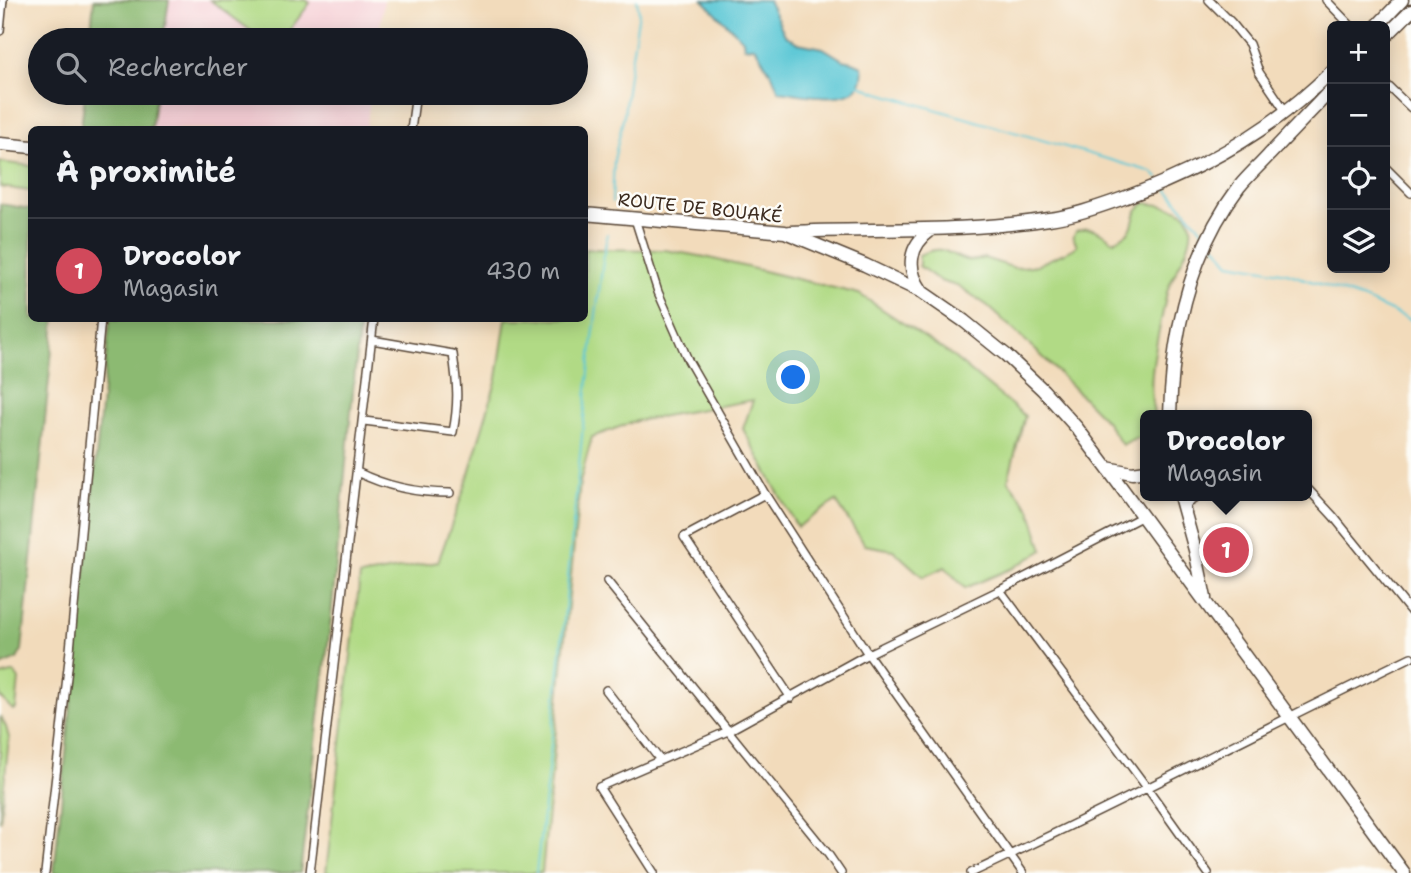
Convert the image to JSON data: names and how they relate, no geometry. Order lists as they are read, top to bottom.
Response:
{
  "streets": {
    "highway": ["ROUTE DE BOUAKÉ"]
  },
  "page": {
    "map_buttons": ["+", "−"],
    "search": "Rechercher",
    "heading": "À proximité",
    "list": [
      {
        "mark": "1",
        "name": "Drocolor",
        "note": "Magasin",
        "value": "430 m"
      }
    ],
    "popup": ["Drocolor", "Magasin"],
    "pins": "1"
  }
}
